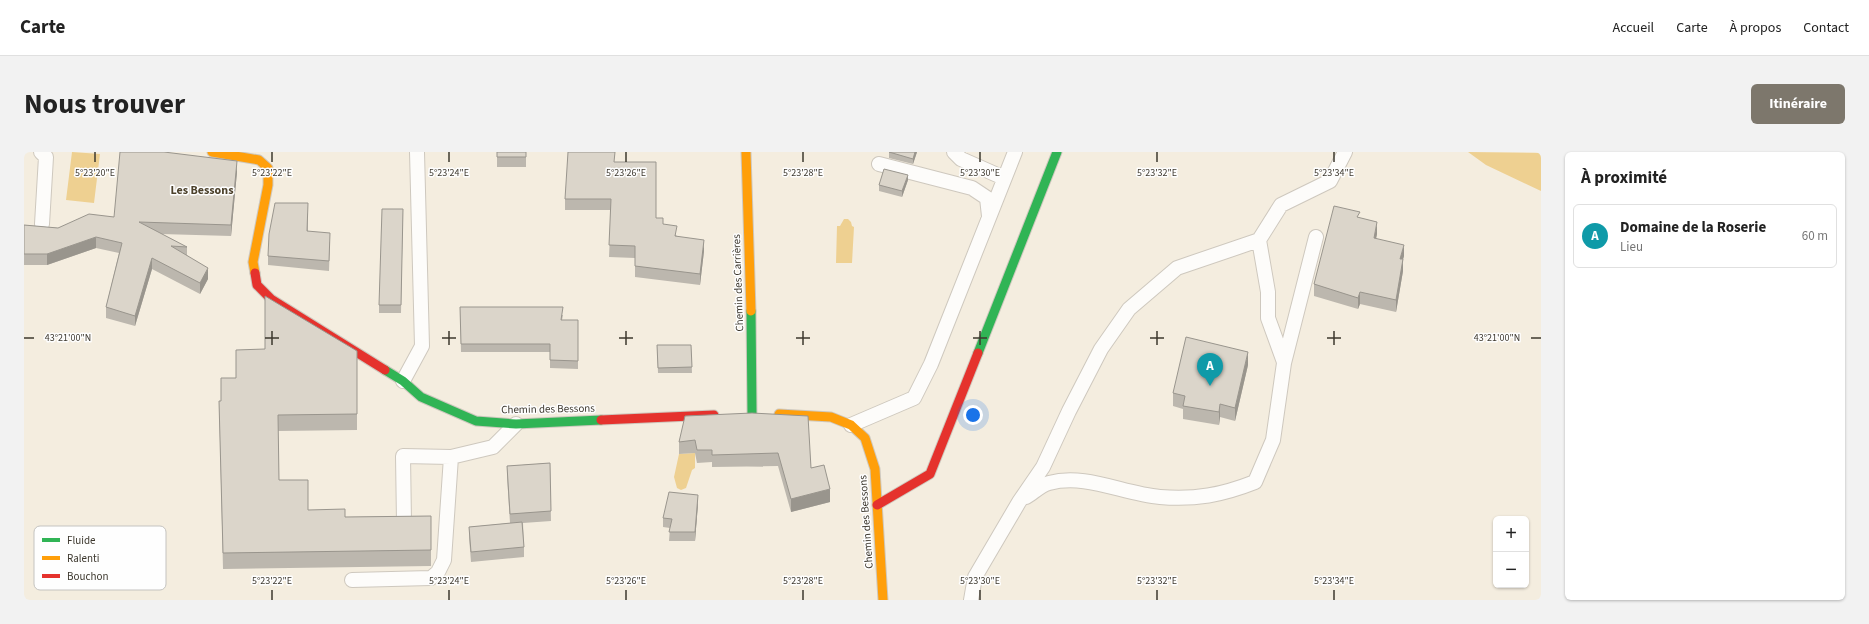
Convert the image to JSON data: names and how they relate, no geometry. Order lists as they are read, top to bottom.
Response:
{
  "streets": {
    "street": ["Chemin des Carrières", "Chemin des Bessons"]
  },
  "crossings": [
    ["Chemin des Carrières", "Chemin des Bessons"]
  ],
  "districts": ["Les Bessons"],
  "legend": ["Fluide", "Ralenti", "Bouchon"],
  "page": {
    "header": "Carte",
    "nav": [
      "Accueil",
      "Carte",
      "À propos",
      "Contact"
    ],
    "title": "Nous trouver",
    "buttons": "Itinéraire",
    "heading": "À proximité",
    "list": [
      {
        "mark": "A",
        "name": "Domaine de la Roserie",
        "note": "Lieu",
        "value": "60 m"
      }
    ],
    "pins": "A",
    "map_buttons": ["+", "−"]
  },
  "coordinates": [
    "5°23'20\"E",
    "5°23'22\"E",
    "5°23'24\"E",
    "5°23'26\"E",
    "5°23'28\"E",
    "5°23'30\"E",
    "5°23'32\"E",
    "5°23'34\"E",
    "43°21'00\"N"
  ]
}
